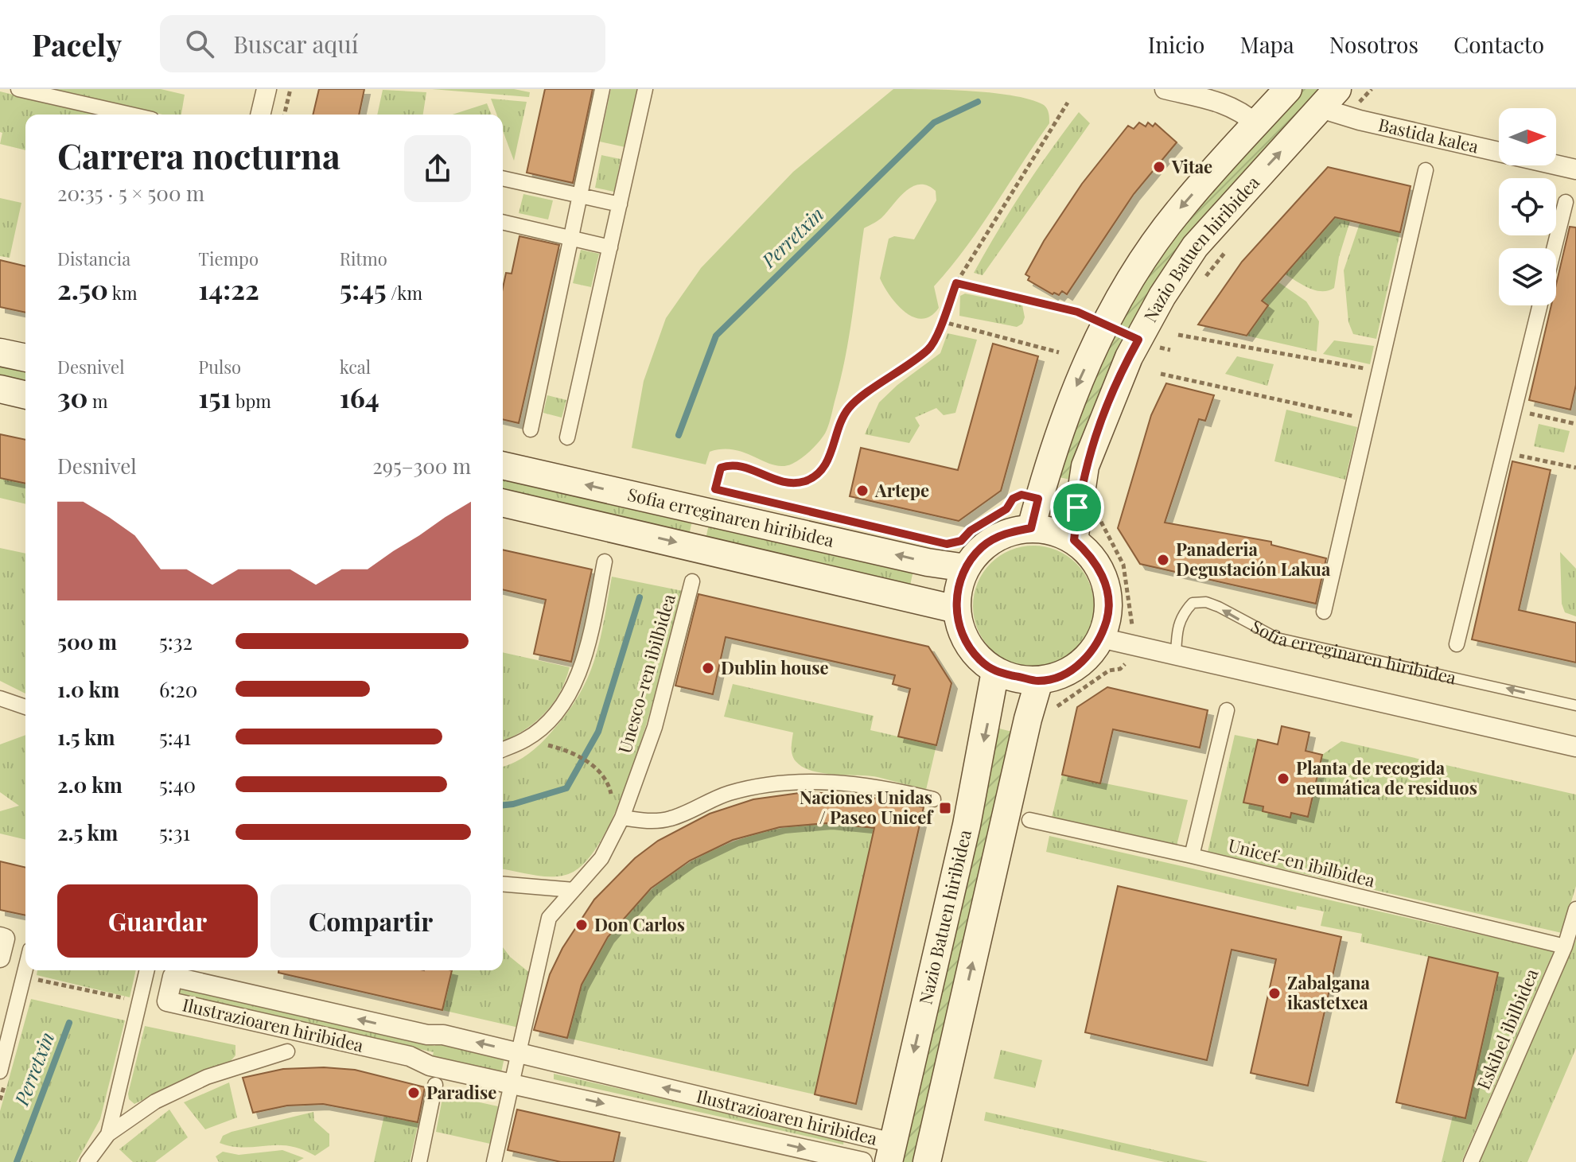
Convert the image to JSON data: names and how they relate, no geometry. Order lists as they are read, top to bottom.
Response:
{
  "streets": {
    "main road": ["Nazio Batuen hiribidea", "Sofia erreginaren hiribidea"],
    "street": [
      "Bastida kalea",
      "Unesco-ren ibilbidea",
      "Unicef-en ibilbidea",
      "Ilustrazioaren hiribidea",
      "Eskibel ibilbidea"
    ]
  },
  "crossings": [
    ["Bastida kalea", "Nazio Batuen hiribidea"],
    ["Nazio Batuen hiribidea", "Sofia erreginaren hiribidea"],
    ["Nazio Batuen hiribidea", "Ilustrazioaren hiribidea"],
    ["Unesco-ren ibilbidea", "Ilustrazioaren hiribidea"],
    ["Unicef-en ibilbidea", "Eskibel ibilbidea"]
  ],
  "water": ["Perretxin"],
  "places": {
    "other": [
      "Vitae",
      "Artepe",
      "Panaderia Degustación Lakua",
      "Dublin house",
      "Planta de recogida neumática de residuos",
      "Don Carlos",
      "Zabalgana ikastetxea",
      "Paradise"
    ],
    "transit": ["Naciones Unidas / Paseo Unicef"]
  },
  "north": "right",
  "page": {
    "header": "Pacely",
    "search": "Buscar aquí",
    "nav": [
      "Inicio",
      "Mapa",
      "Nosotros",
      "Contacto"
    ],
    "heading": ["Carrera nocturna", "20:35 · 5 × 500 m"],
    "stats": [
      ["Distancia", "2.50 km"],
      ["Tiempo", "14:22"],
      ["Ritmo", "5:45 /km"],
      ["Desnivel", "30 m"],
      ["Pulso", "151 bpm"],
      ["kcal", "164"]
    ],
    "chart": ["Desnivel", "295–300 m"],
    "list": [
      {
        "name": "500 m",
        "note": "5:32"
      },
      {
        "name": "1.0 km",
        "note": "6:20"
      },
      {
        "name": "1.5 km",
        "note": "5:41"
      },
      {
        "name": "2.0 km",
        "note": "5:40"
      },
      {
        "name": "2.5 km",
        "note": "5:31"
      }
    ],
    "buttons": ["Guardar", "Compartir"]
  }
}
